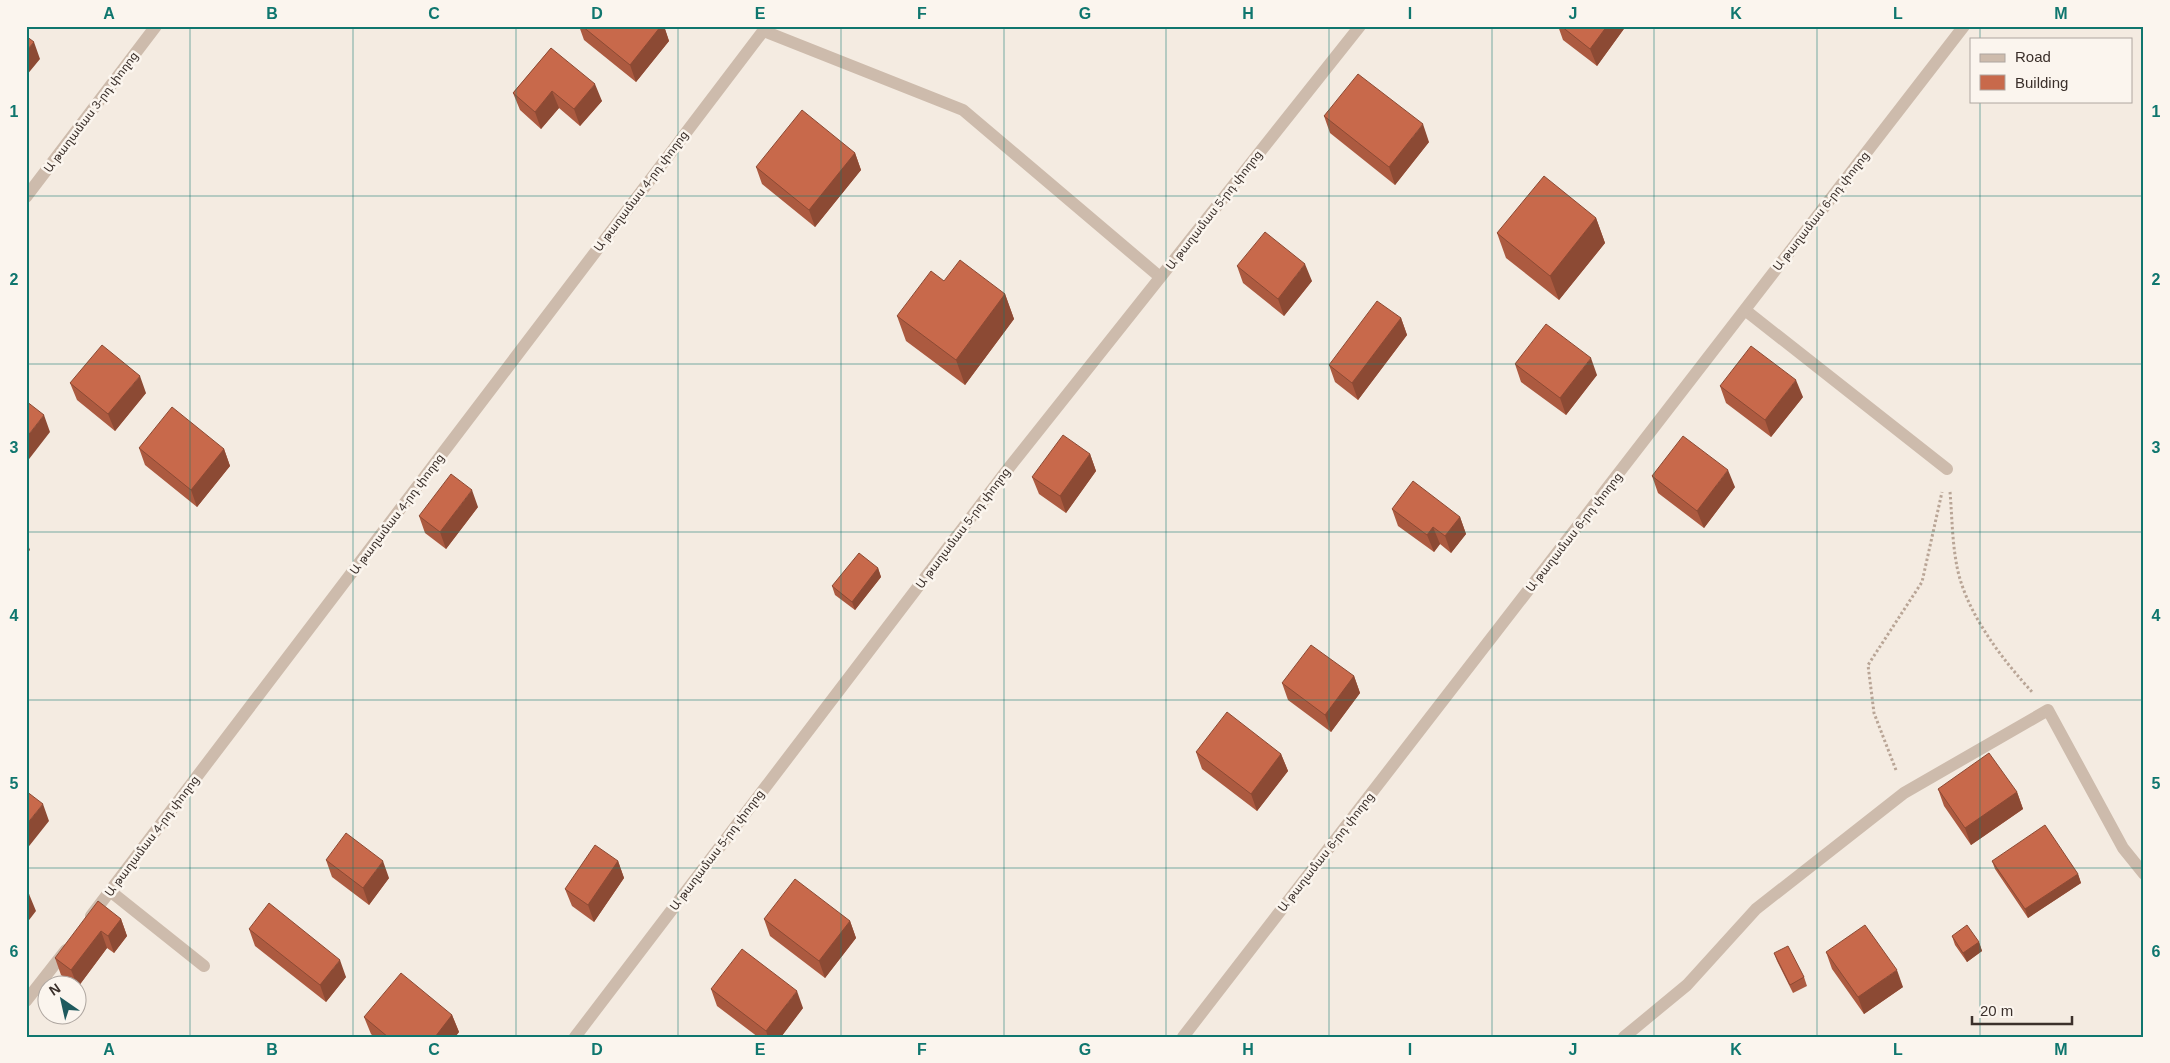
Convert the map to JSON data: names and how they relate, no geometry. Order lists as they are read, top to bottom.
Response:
{
  "streets": {
    "street": [
      "Ա թաղամաս 3-րդ փողոց",
      "Ա թաղամաս 4-րդ փողոց",
      "Ա թաղամաս 5-րդ փողոց",
      "Ա թաղամաս 6-րդ փողոց"
    ]
  },
  "legend": ["Road", "Building"],
  "scale_bar": "20 m",
  "north": "top left",
  "grid": {
    "columns": [
      "A",
      "B",
      "C",
      "D",
      "E",
      "F",
      "G",
      "H",
      "I",
      "J",
      "K",
      "L",
      "M"
    ],
    "rows": [
      "1",
      "2",
      "3",
      "4",
      "5",
      "6"
    ]
  }
}
